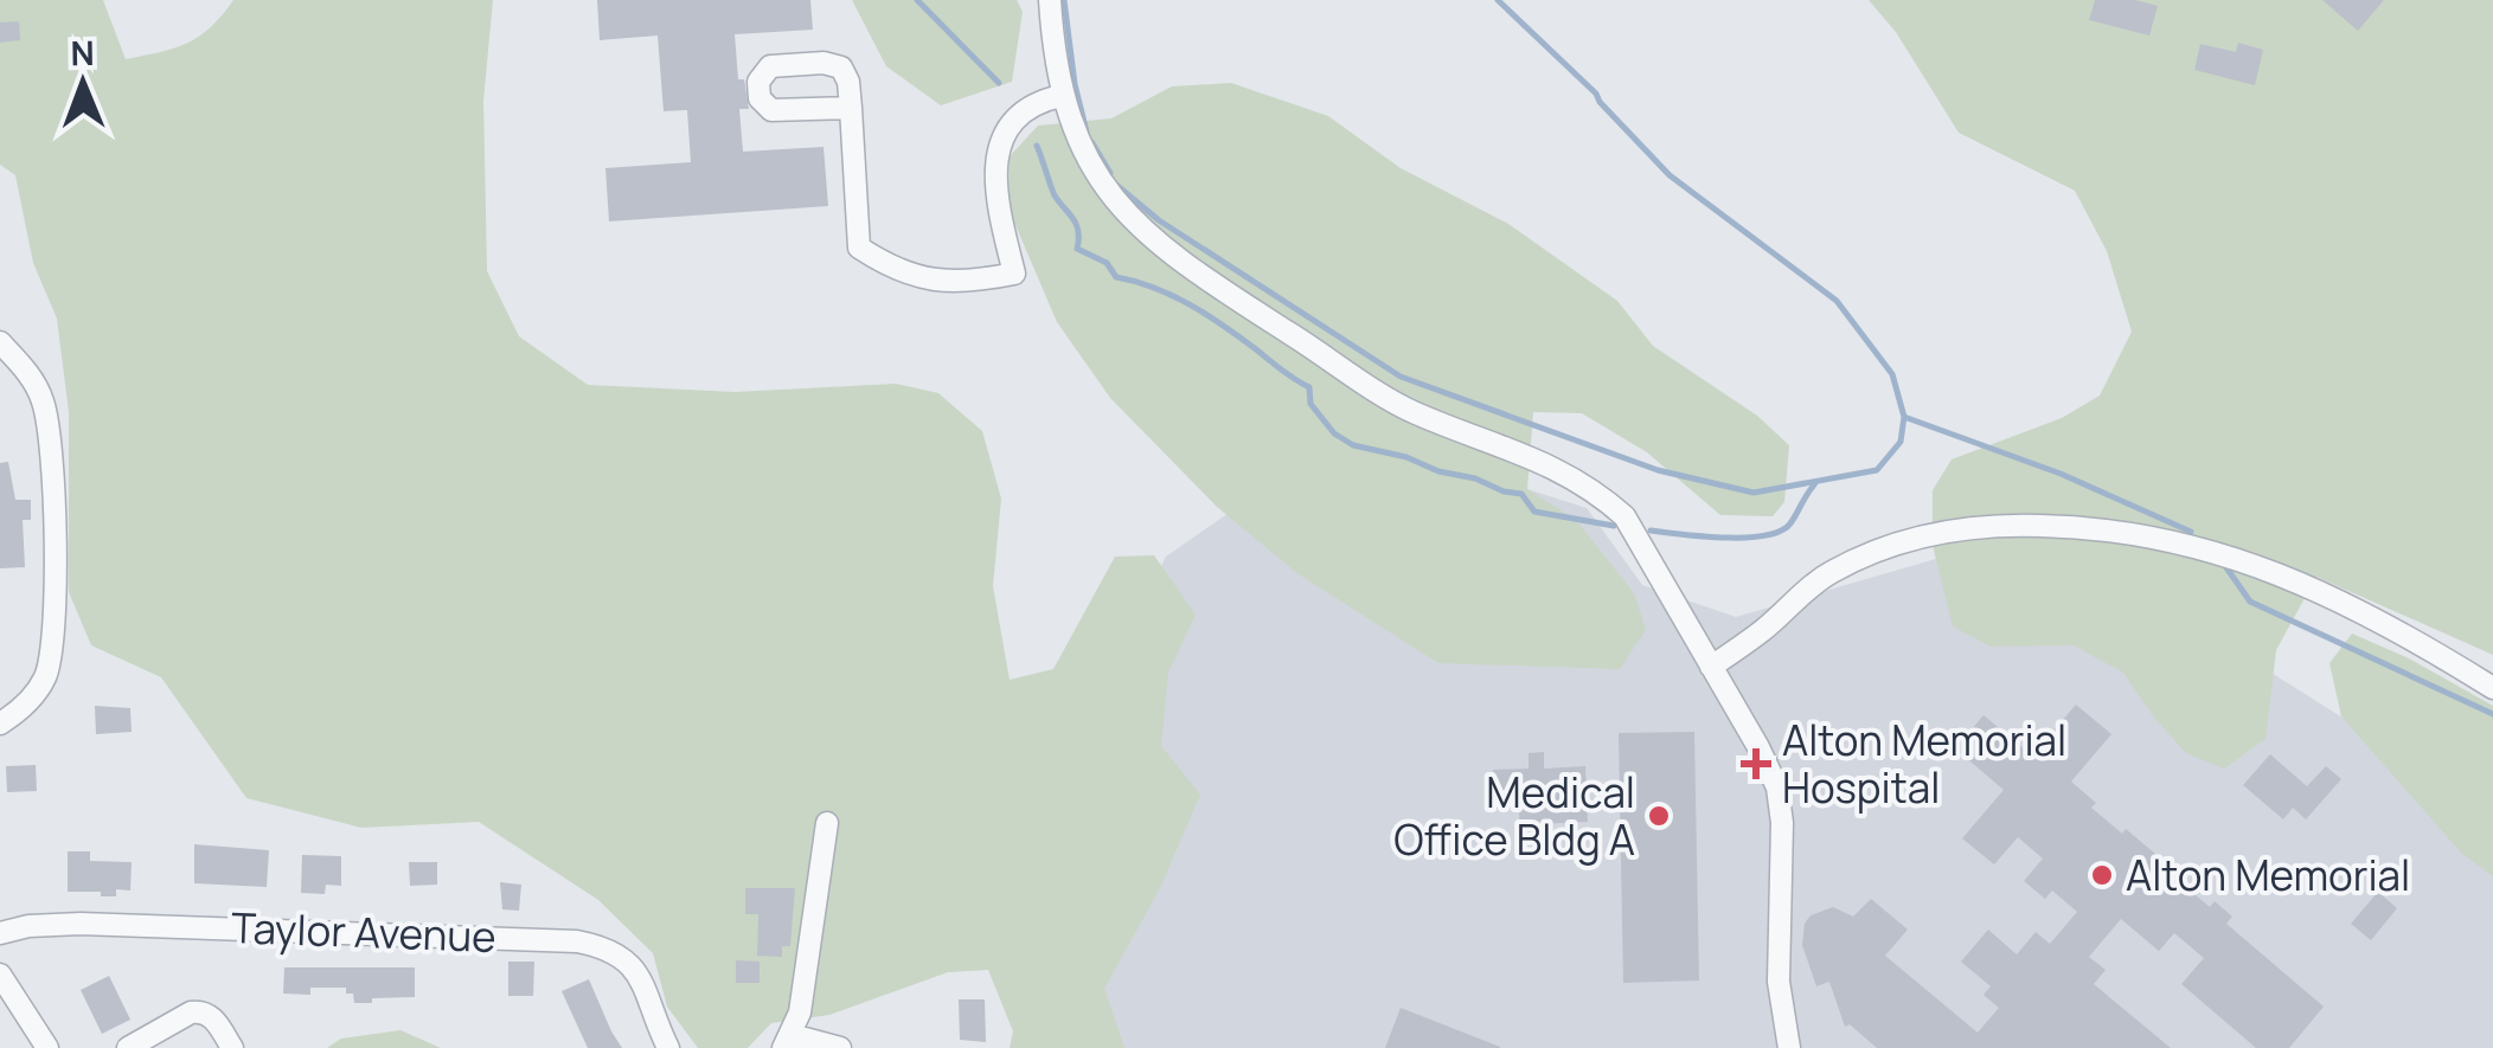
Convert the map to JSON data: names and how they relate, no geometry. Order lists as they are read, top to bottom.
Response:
{
  "streets": {
    "street": ["Taylor Avenue"]
  },
  "places": {
    "health": ["Alton Memorial Hospital"],
    "other": ["Medical Office Bldg A", "Alton Memorial"]
  },
  "north": "top"
}
